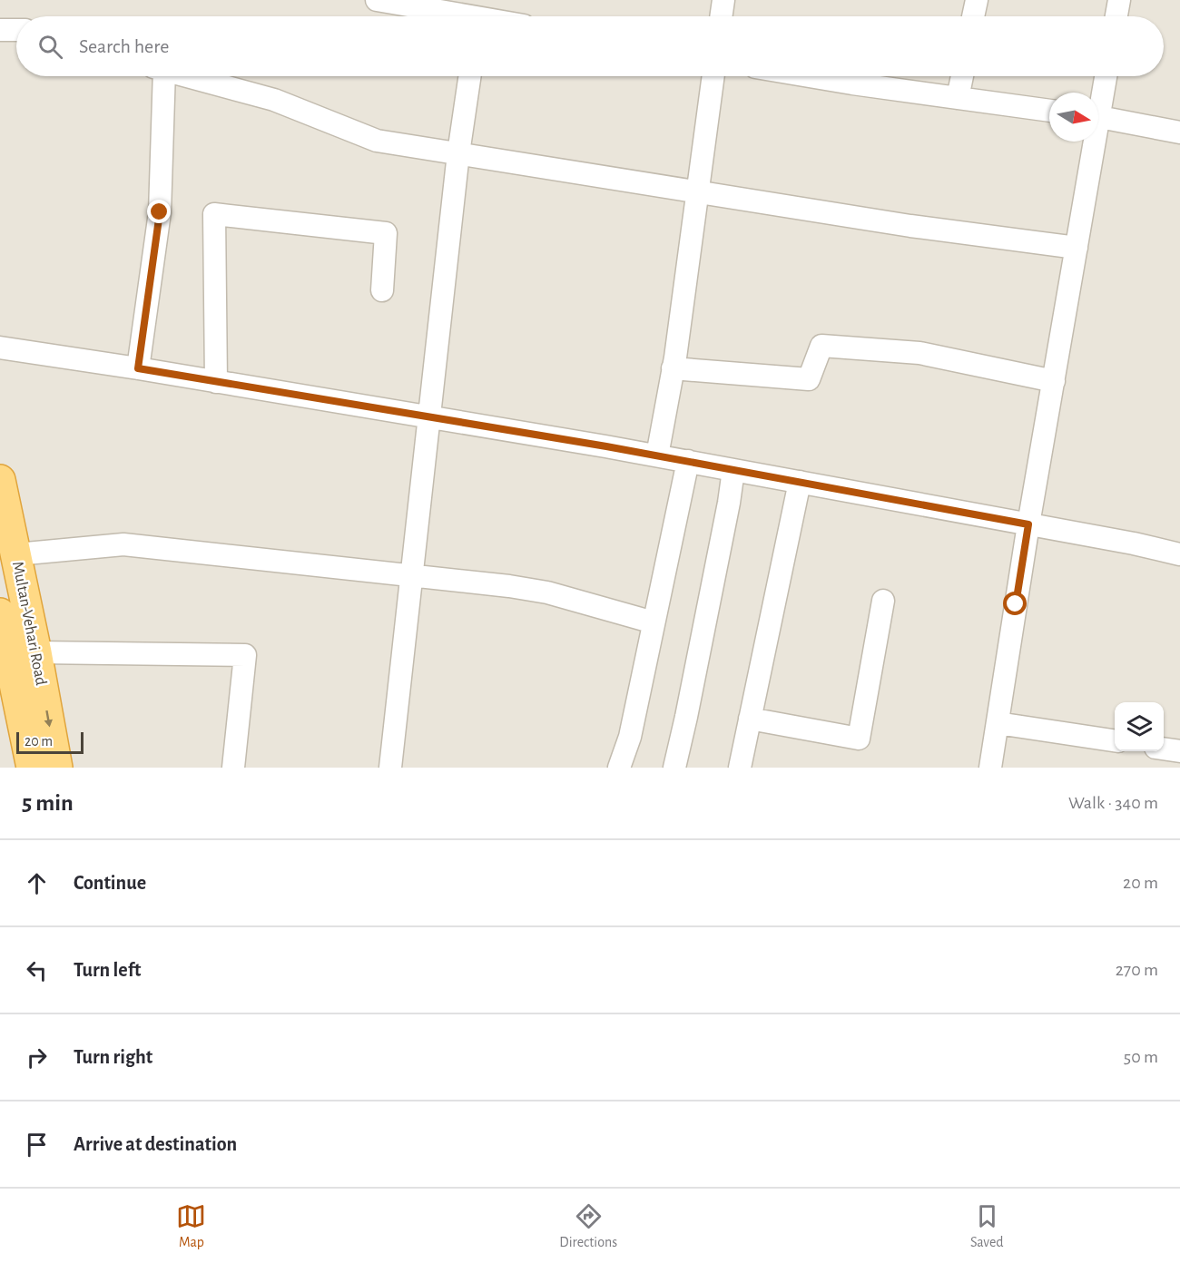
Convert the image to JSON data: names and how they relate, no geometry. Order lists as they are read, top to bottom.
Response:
{
  "streets": {
    "highway": ["Multan-Vehari Road"]
  },
  "scale_bar": "20 m",
  "north": "right",
  "page": {
    "search": "Search here",
    "scale": "20 m",
    "heading": ["5 min", "Walk · 340 m"],
    "list": [
      ["Continue", "20 m"],
      ["Turn left", "270 m"],
      ["Turn right", "50 m"],
      "Arrive at destination"
    ],
    "nav": ["Map", "Directions", "Saved"]
  }
}
